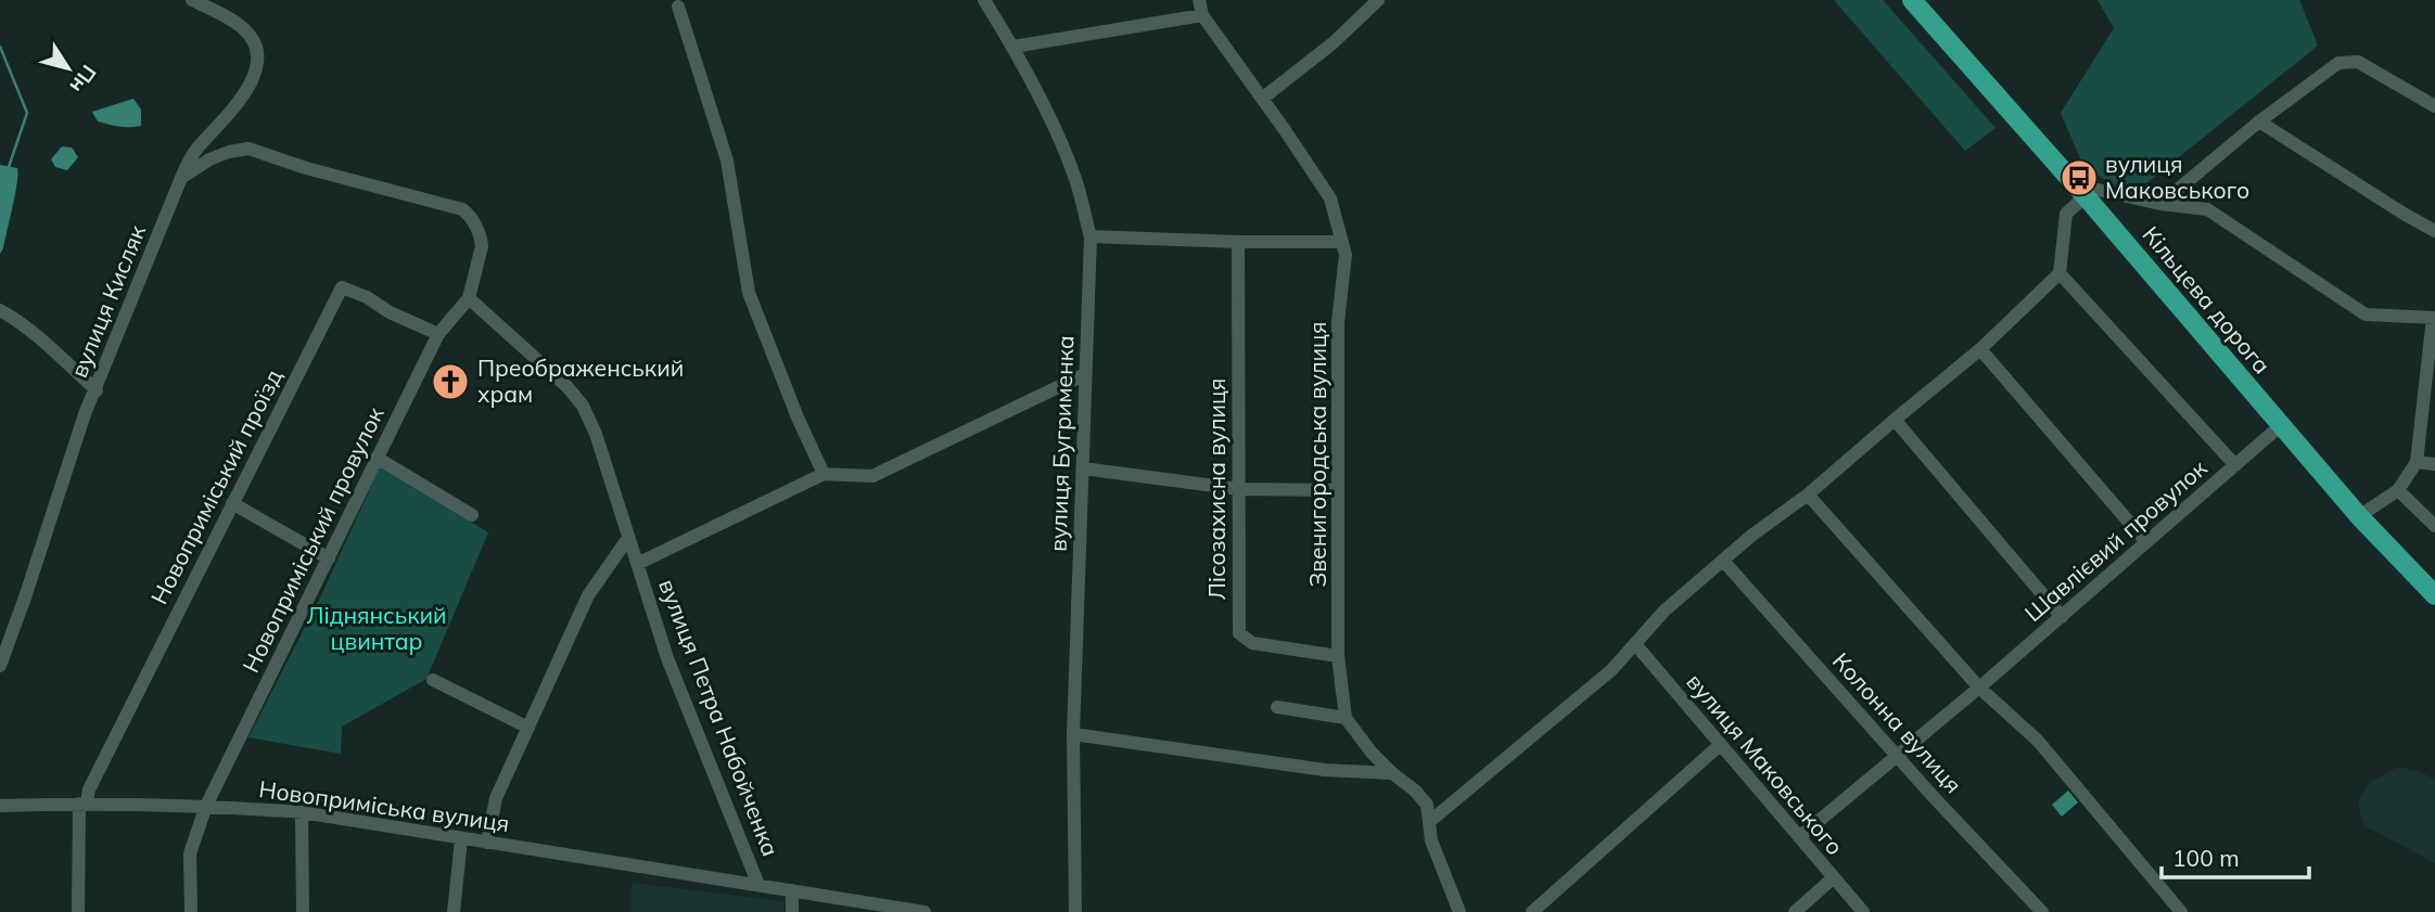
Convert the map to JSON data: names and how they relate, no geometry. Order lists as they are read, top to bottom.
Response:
{
  "streets": {
    "highway": ["Кільцева дорога"],
    "street": [
      "вулиця Кисляк",
      "вулиця Бугрименка",
      "Звенигородська вулиця",
      "Новоприміський проїзд",
      "Лісозахисна вулиця",
      "Новоприміський провулок",
      "Шавлієвий провулок",
      "вулиця Петра Набойченка",
      "Колонна вулиця",
      "вулиця Маковського",
      "Новоприміська вулиця"
    ]
  },
  "crossings": [
    ["Кільцева дорога", "Шавлієвий провулок"],
    ["Звенигородська вулиця", "Лісозахисна вулиця"],
    ["Новоприміський проїзд", "Новоприміський провулок"],
    ["Новоприміський проїзд", "Новоприміська вулиця"],
    ["Новоприміський провулок", "вулиця Петра Набойченка"],
    ["Новоприміський провулок", "Новоприміська вулиця"],
    ["Шавлієвий провулок", "Колонна вулиця"],
    ["Шавлієвий провулок", "вулиця Маковського"],
    ["вулиця Петра Набойченка", "Новоприміська вулиця"]
  ],
  "parks": ["Ліднянський цвинтар"],
  "places": {
    "bus stop": ["вулиця Маковського"],
    "church": ["Преображенський храм"]
  },
  "scale_bar": "100 m",
  "north": "bottom right"
}
